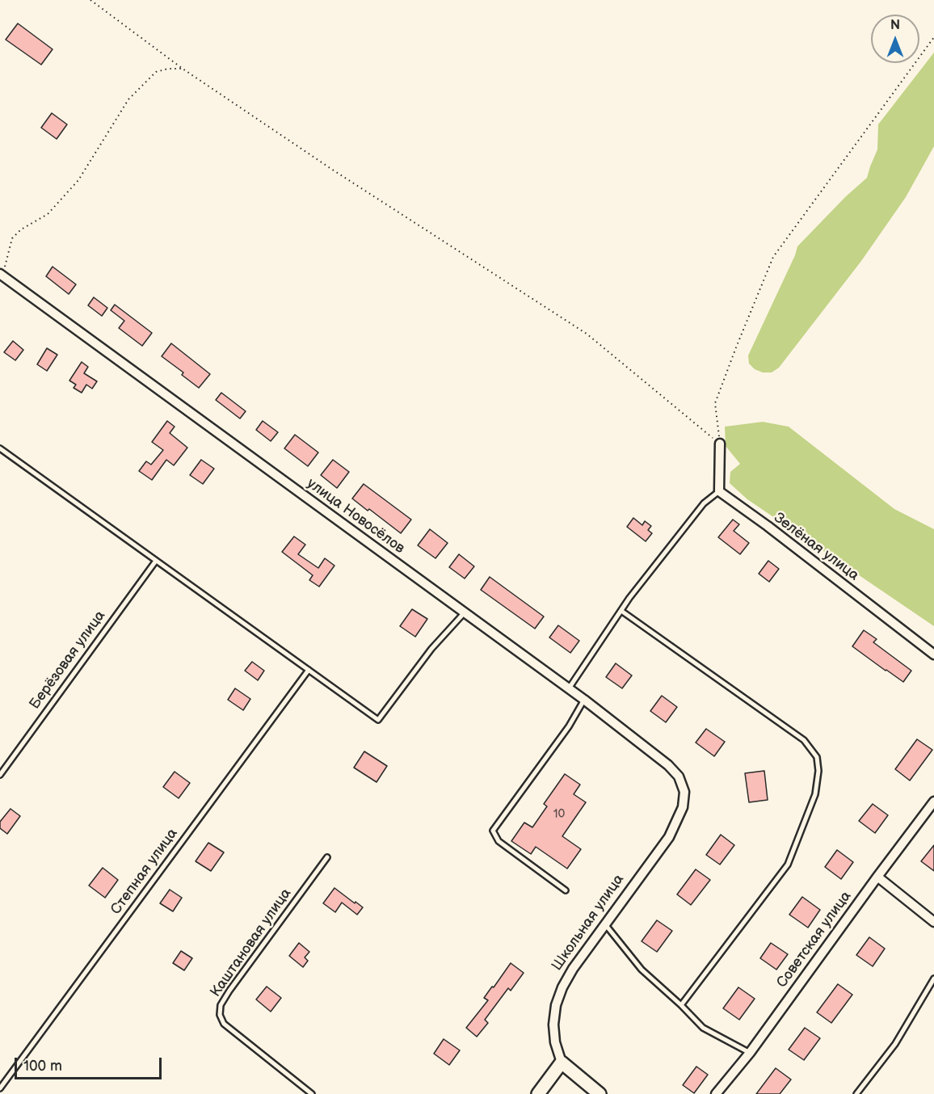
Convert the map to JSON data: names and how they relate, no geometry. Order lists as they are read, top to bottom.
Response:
{
  "streets": {
    "street": [
      "улица Новосёлов",
      "Зелёная улица",
      "Школьная улица",
      "Советская улица"
    ],
    "lane": ["Берёзовая улица", "Степная улица", "Каштановая улица"]
  },
  "crossings": [
    ["улица Новосёлов", "Школьная улица"]
  ],
  "house_numbers": ["10"],
  "scale_bar": "100 m",
  "north": "top"
}
